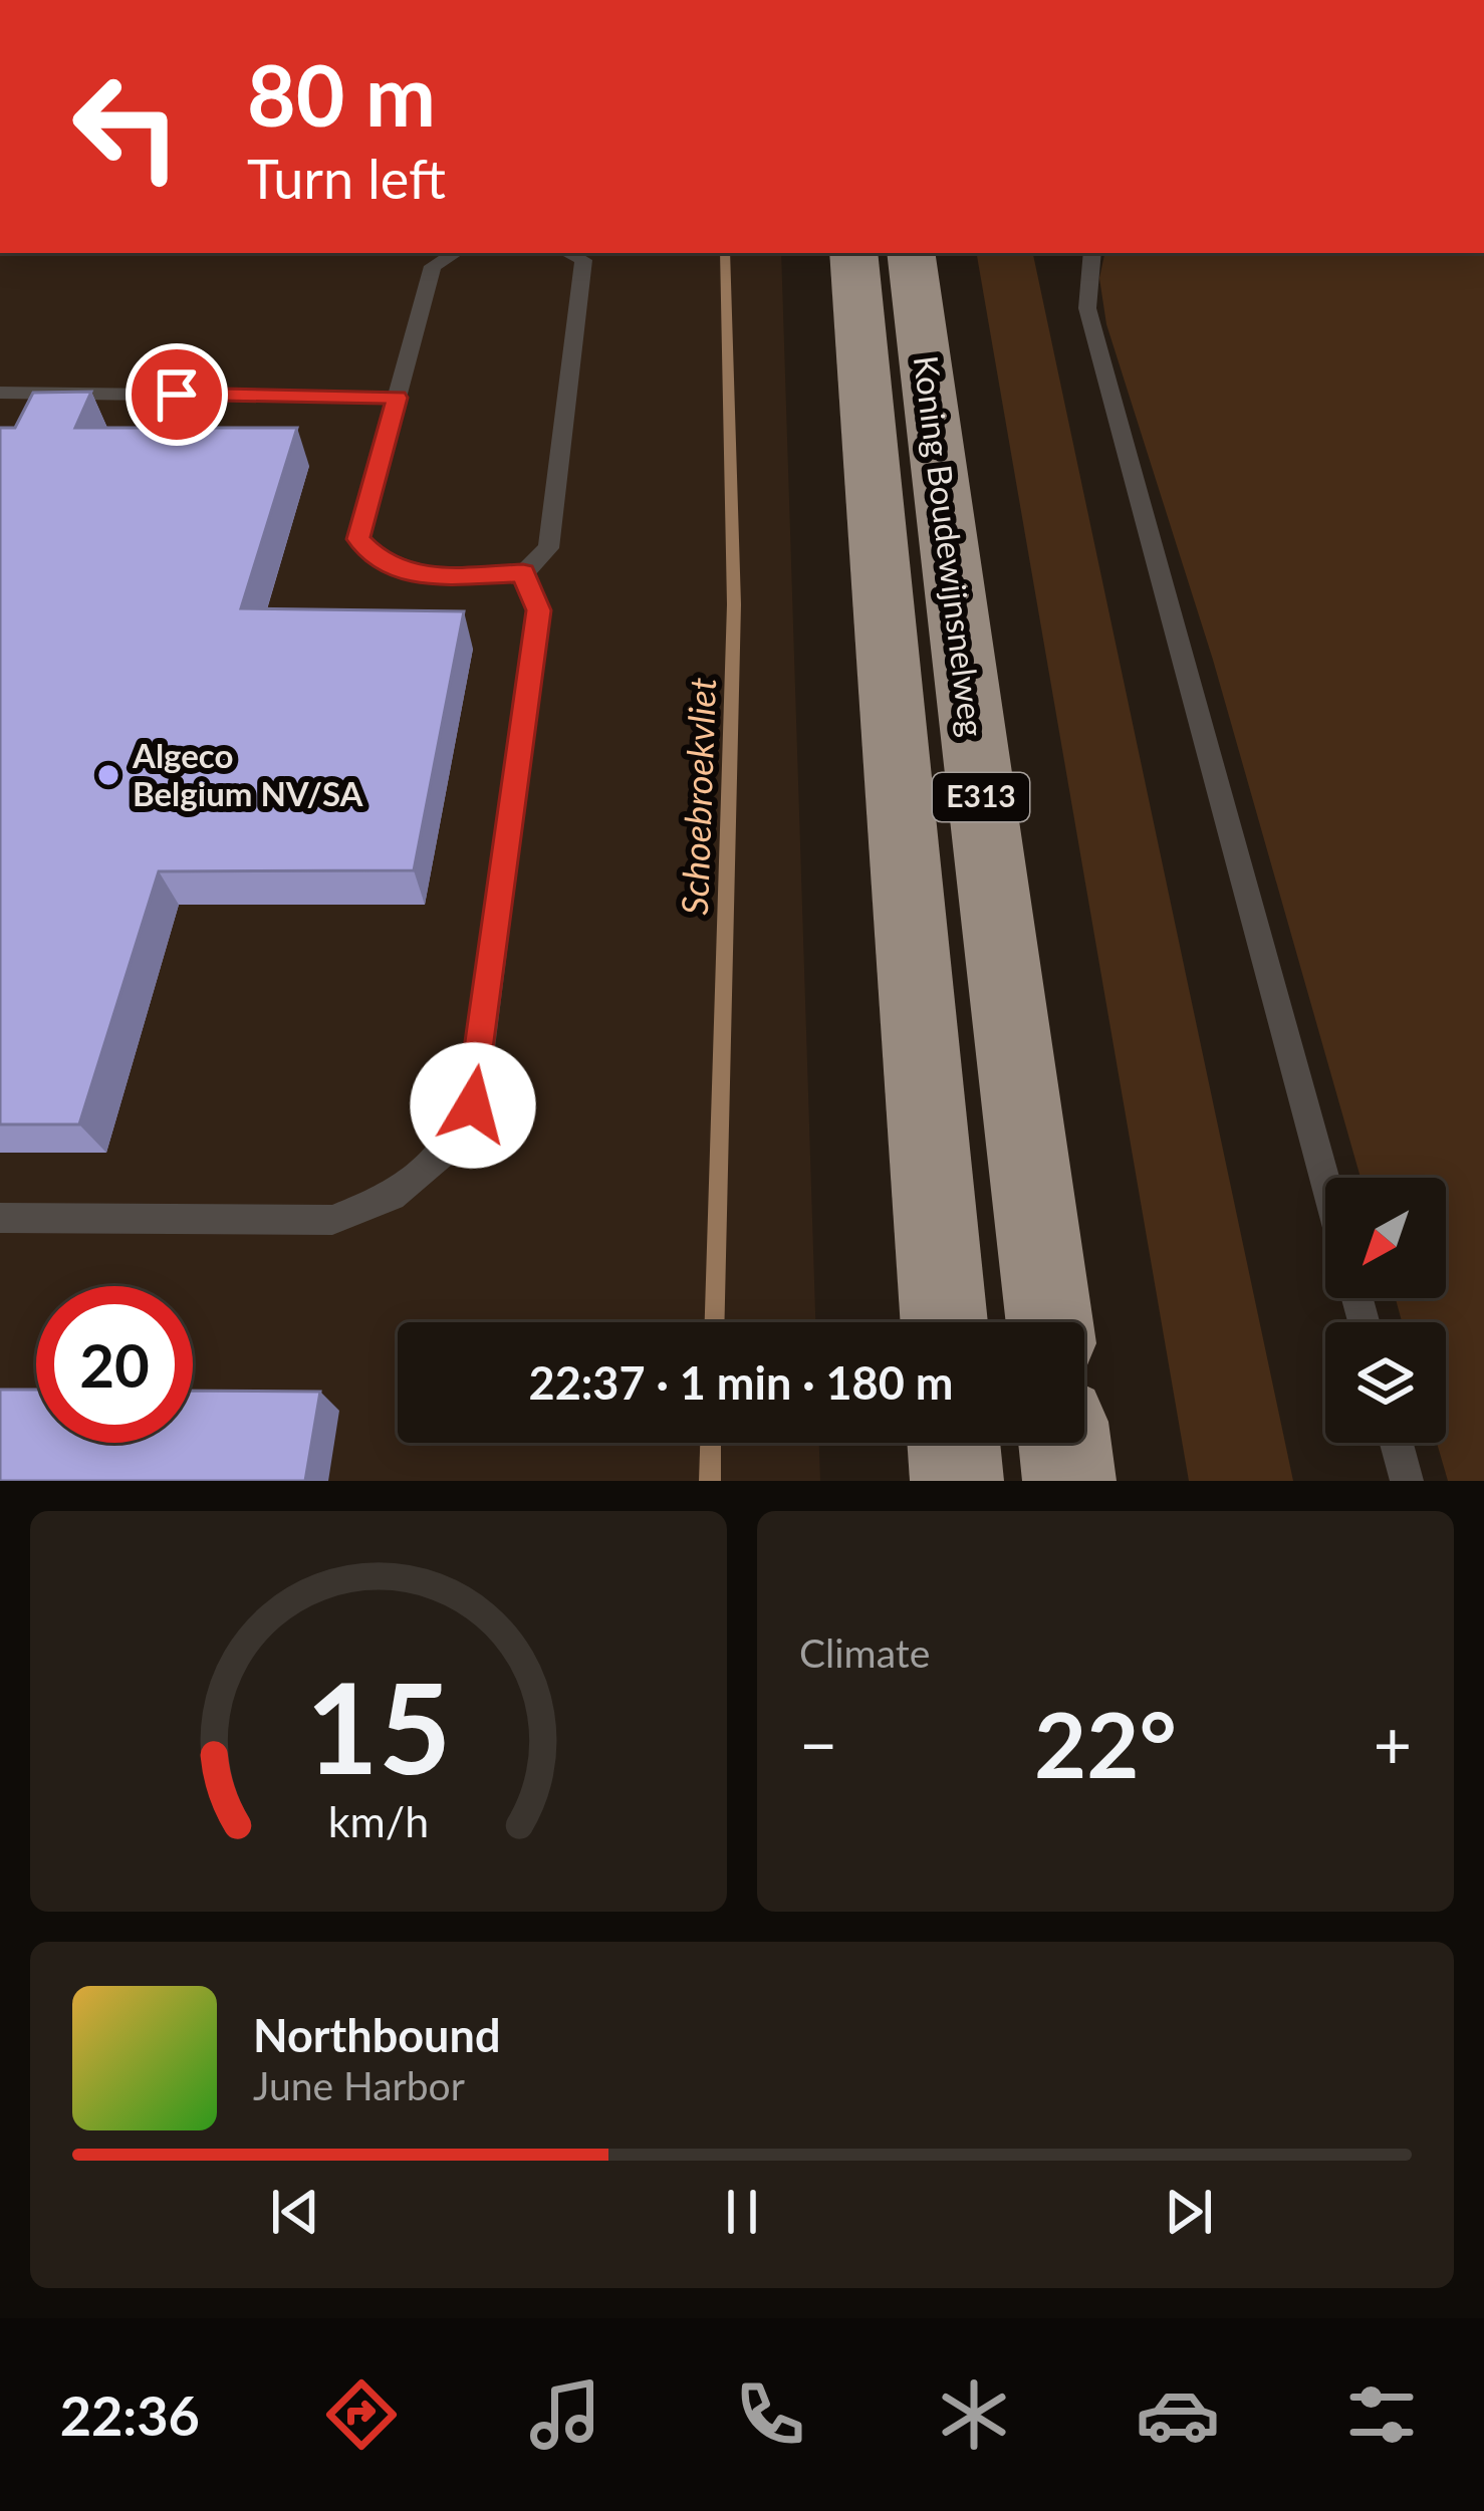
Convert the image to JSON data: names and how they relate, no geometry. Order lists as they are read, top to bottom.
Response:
{
  "streets": {
    "highway": ["Koning Boudewijnsnelweg", "E313"]
  },
  "water": ["Schoebroekvliet"],
  "places": ["Algeco Belgium NV/SA"],
  "north": "bottom left",
  "page": {
    "turn": ["80 m", "Turn left"],
    "limit": "20",
    "trip": "22:37 · 1 min · 180 m",
    "tile": "Climate",
    "heat": ["−", "22°", "+"],
    "song": ["Northbound", "June Harbor"],
    "tabs": "22:36",
    "gauge": ["15", "km/h"]
  }
}
